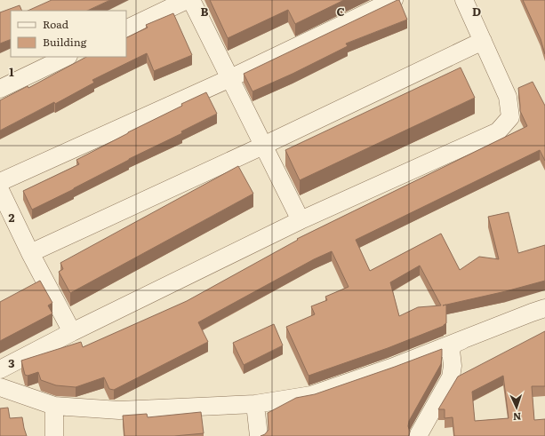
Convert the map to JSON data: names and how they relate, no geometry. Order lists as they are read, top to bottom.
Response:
{
  "legend": ["Road", "Building"],
  "north": "bottom",
  "grid": {
    "columns": ["B", "C", "D"],
    "rows": ["1", "2", "3"]
  }
}
